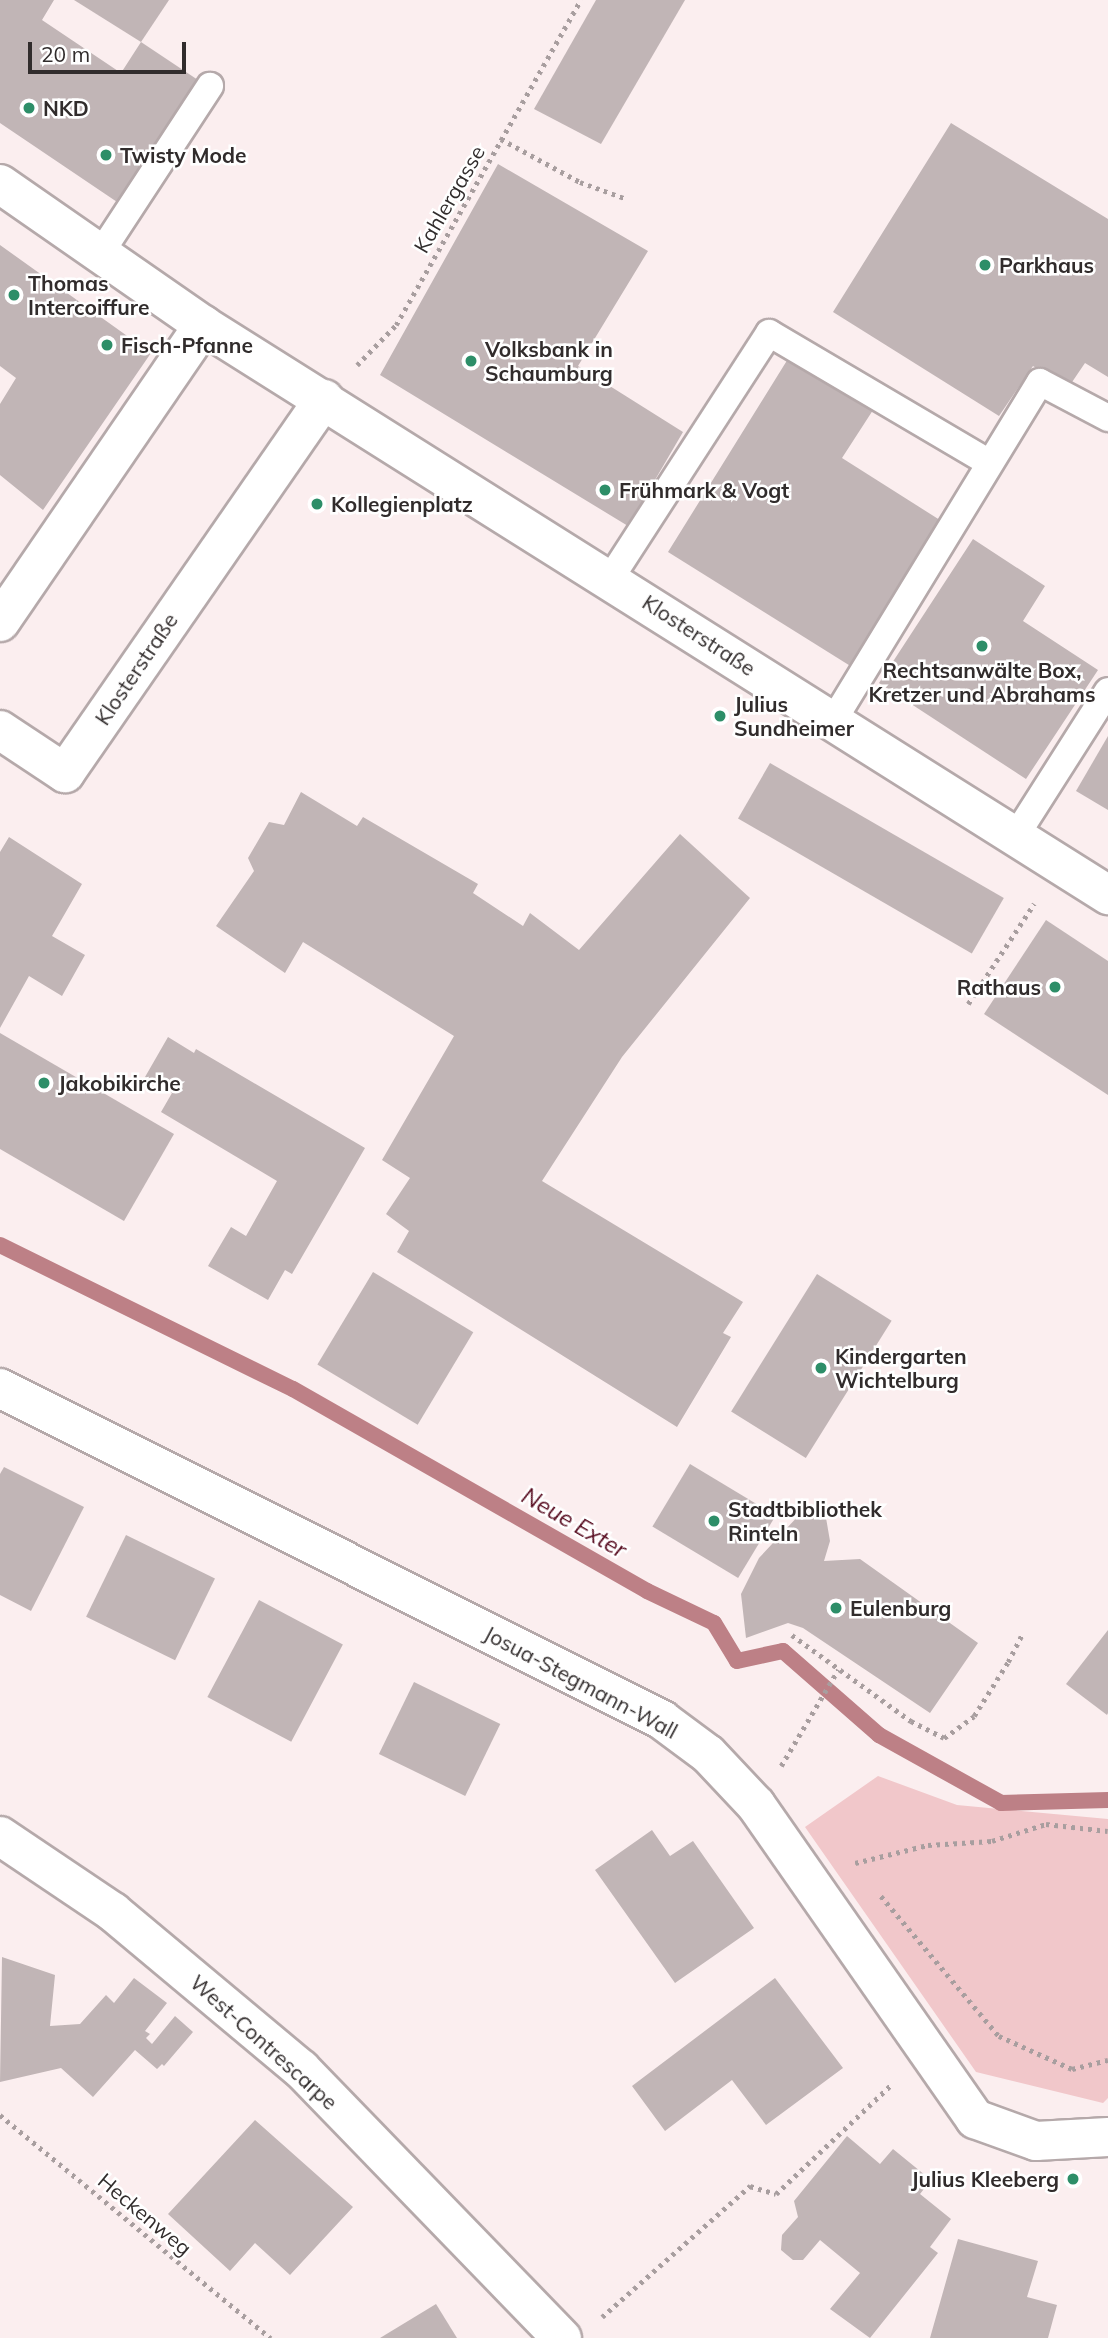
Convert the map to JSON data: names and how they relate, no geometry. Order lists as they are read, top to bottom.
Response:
{
  "streets": {
    "street": ["Klosterstraße", "Josua-Stegmann-Wall", "West-Contrescarpe"],
    "path": ["Kahlergasse", "Heckenweg"]
  },
  "crossings": [
    ["Kahlergasse", "Klosterstraße"]
  ],
  "water": ["Neue Exter"],
  "places": [
    "NKD",
    "Twisty Mode",
    "Parkhaus",
    "Thomas Intercoiffure",
    "Fisch-Pfanne",
    "Volksbank in Schaumburg",
    "Frühmark & Vogt",
    "Kollegienplatz",
    "Rechtsanwälte Box, Kretzer und Abrahams",
    "Julius Sundheimer",
    "Rathaus",
    "Jakobikirche",
    "Kindergarten Wichtelburg",
    "Stadtbibliothek Rinteln",
    "Eulenburg",
    "Julius Kleeberg"
  ],
  "scale_bar": "20 m"
}
